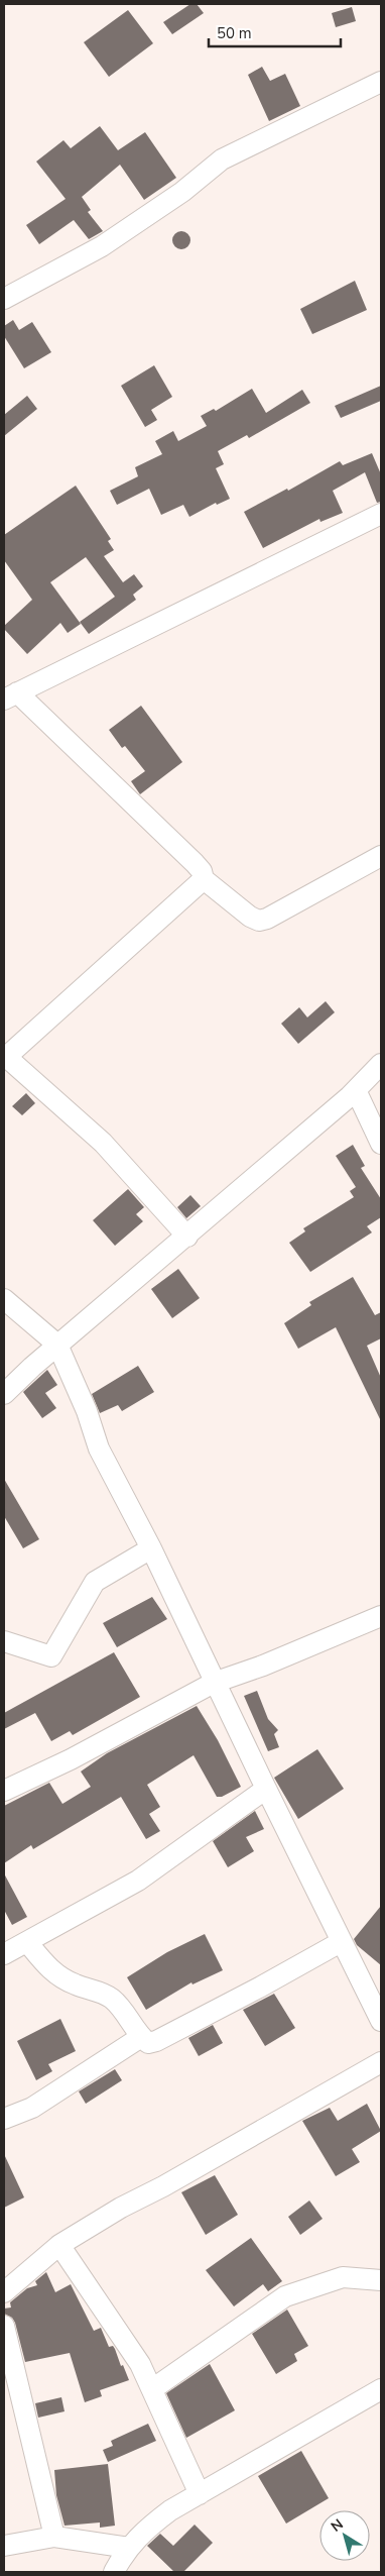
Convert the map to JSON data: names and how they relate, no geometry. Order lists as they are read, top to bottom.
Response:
{
  "scale_bar": "50 m",
  "north": "top left"
}
